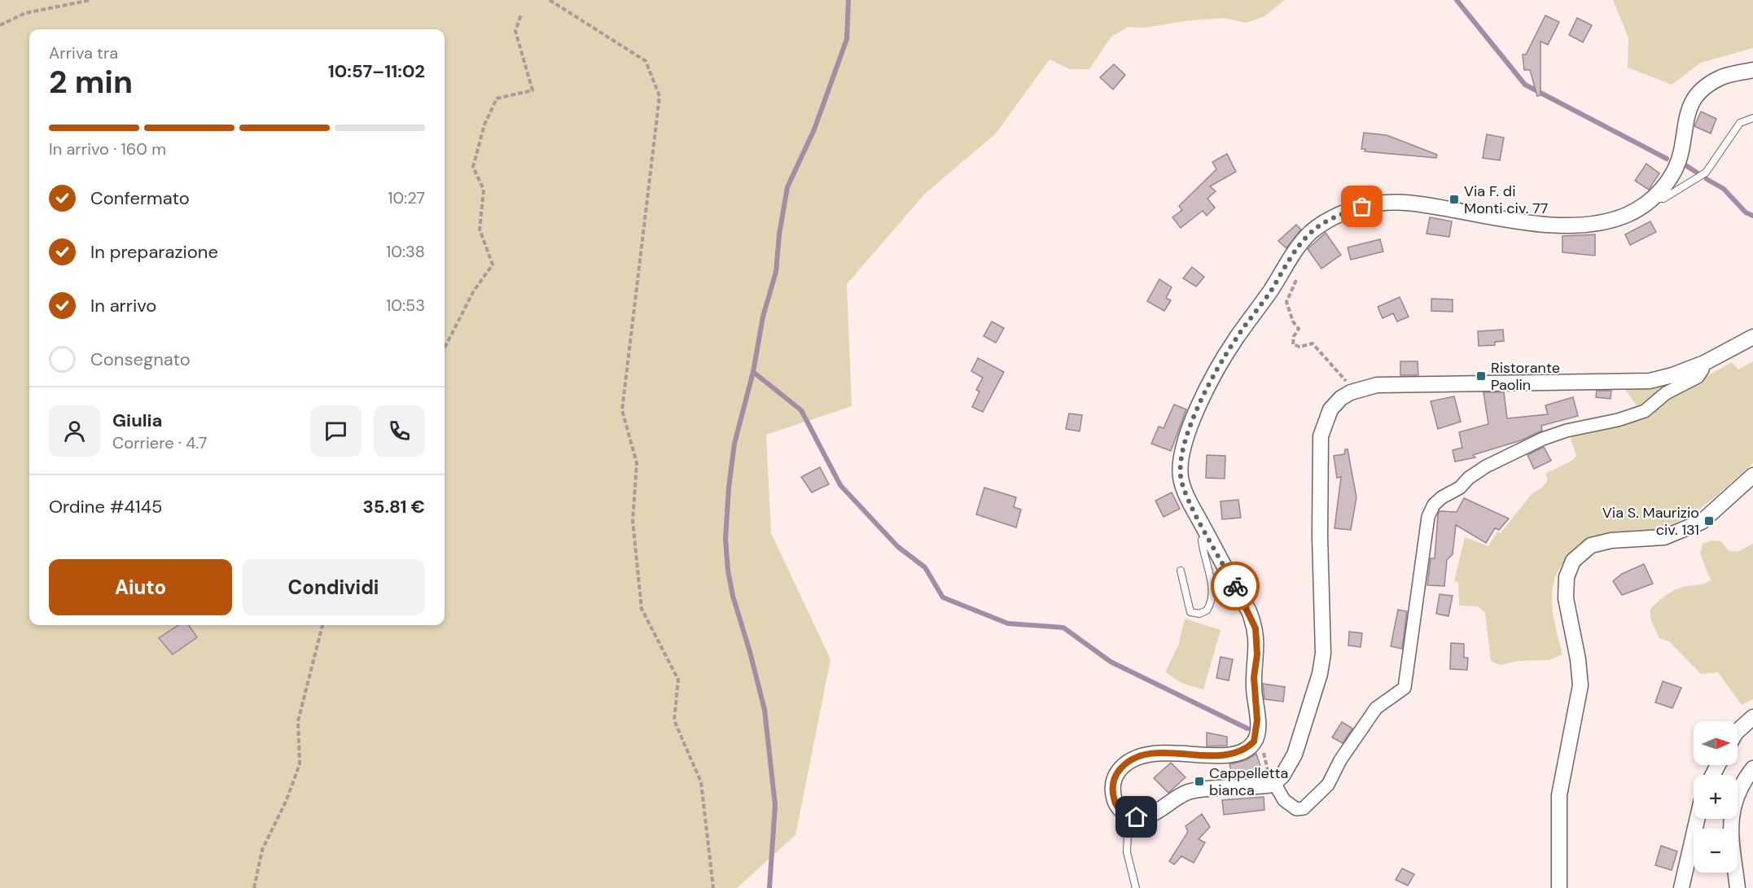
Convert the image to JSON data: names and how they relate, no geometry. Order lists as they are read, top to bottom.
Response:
{
  "places": {
    "transit": [
      "Via F. di Monti civ. 77",
      "Ristorante Paolin",
      "Via S. Maurizio civ. 131",
      "Cappelletta bianca"
    ]
  },
  "north": "right",
  "page": {
    "heading": ["2 min", "Arriva tra", "10:57–11:02"],
    "panel": [
      "Giulia",
      "Corriere · 4.7",
      "Ordine #4145",
      "35.81 €"
    ],
    "bar": "In arrivo · 160 m",
    "list": [
      ["Confermato", "10:27"],
      ["In preparazione", "10:38"],
      ["In arrivo", "10:53"],
      "Consegnato"
    ],
    "buttons": ["Aiuto", "Condividi"],
    "map_buttons": ["+", "−"]
  }
}
